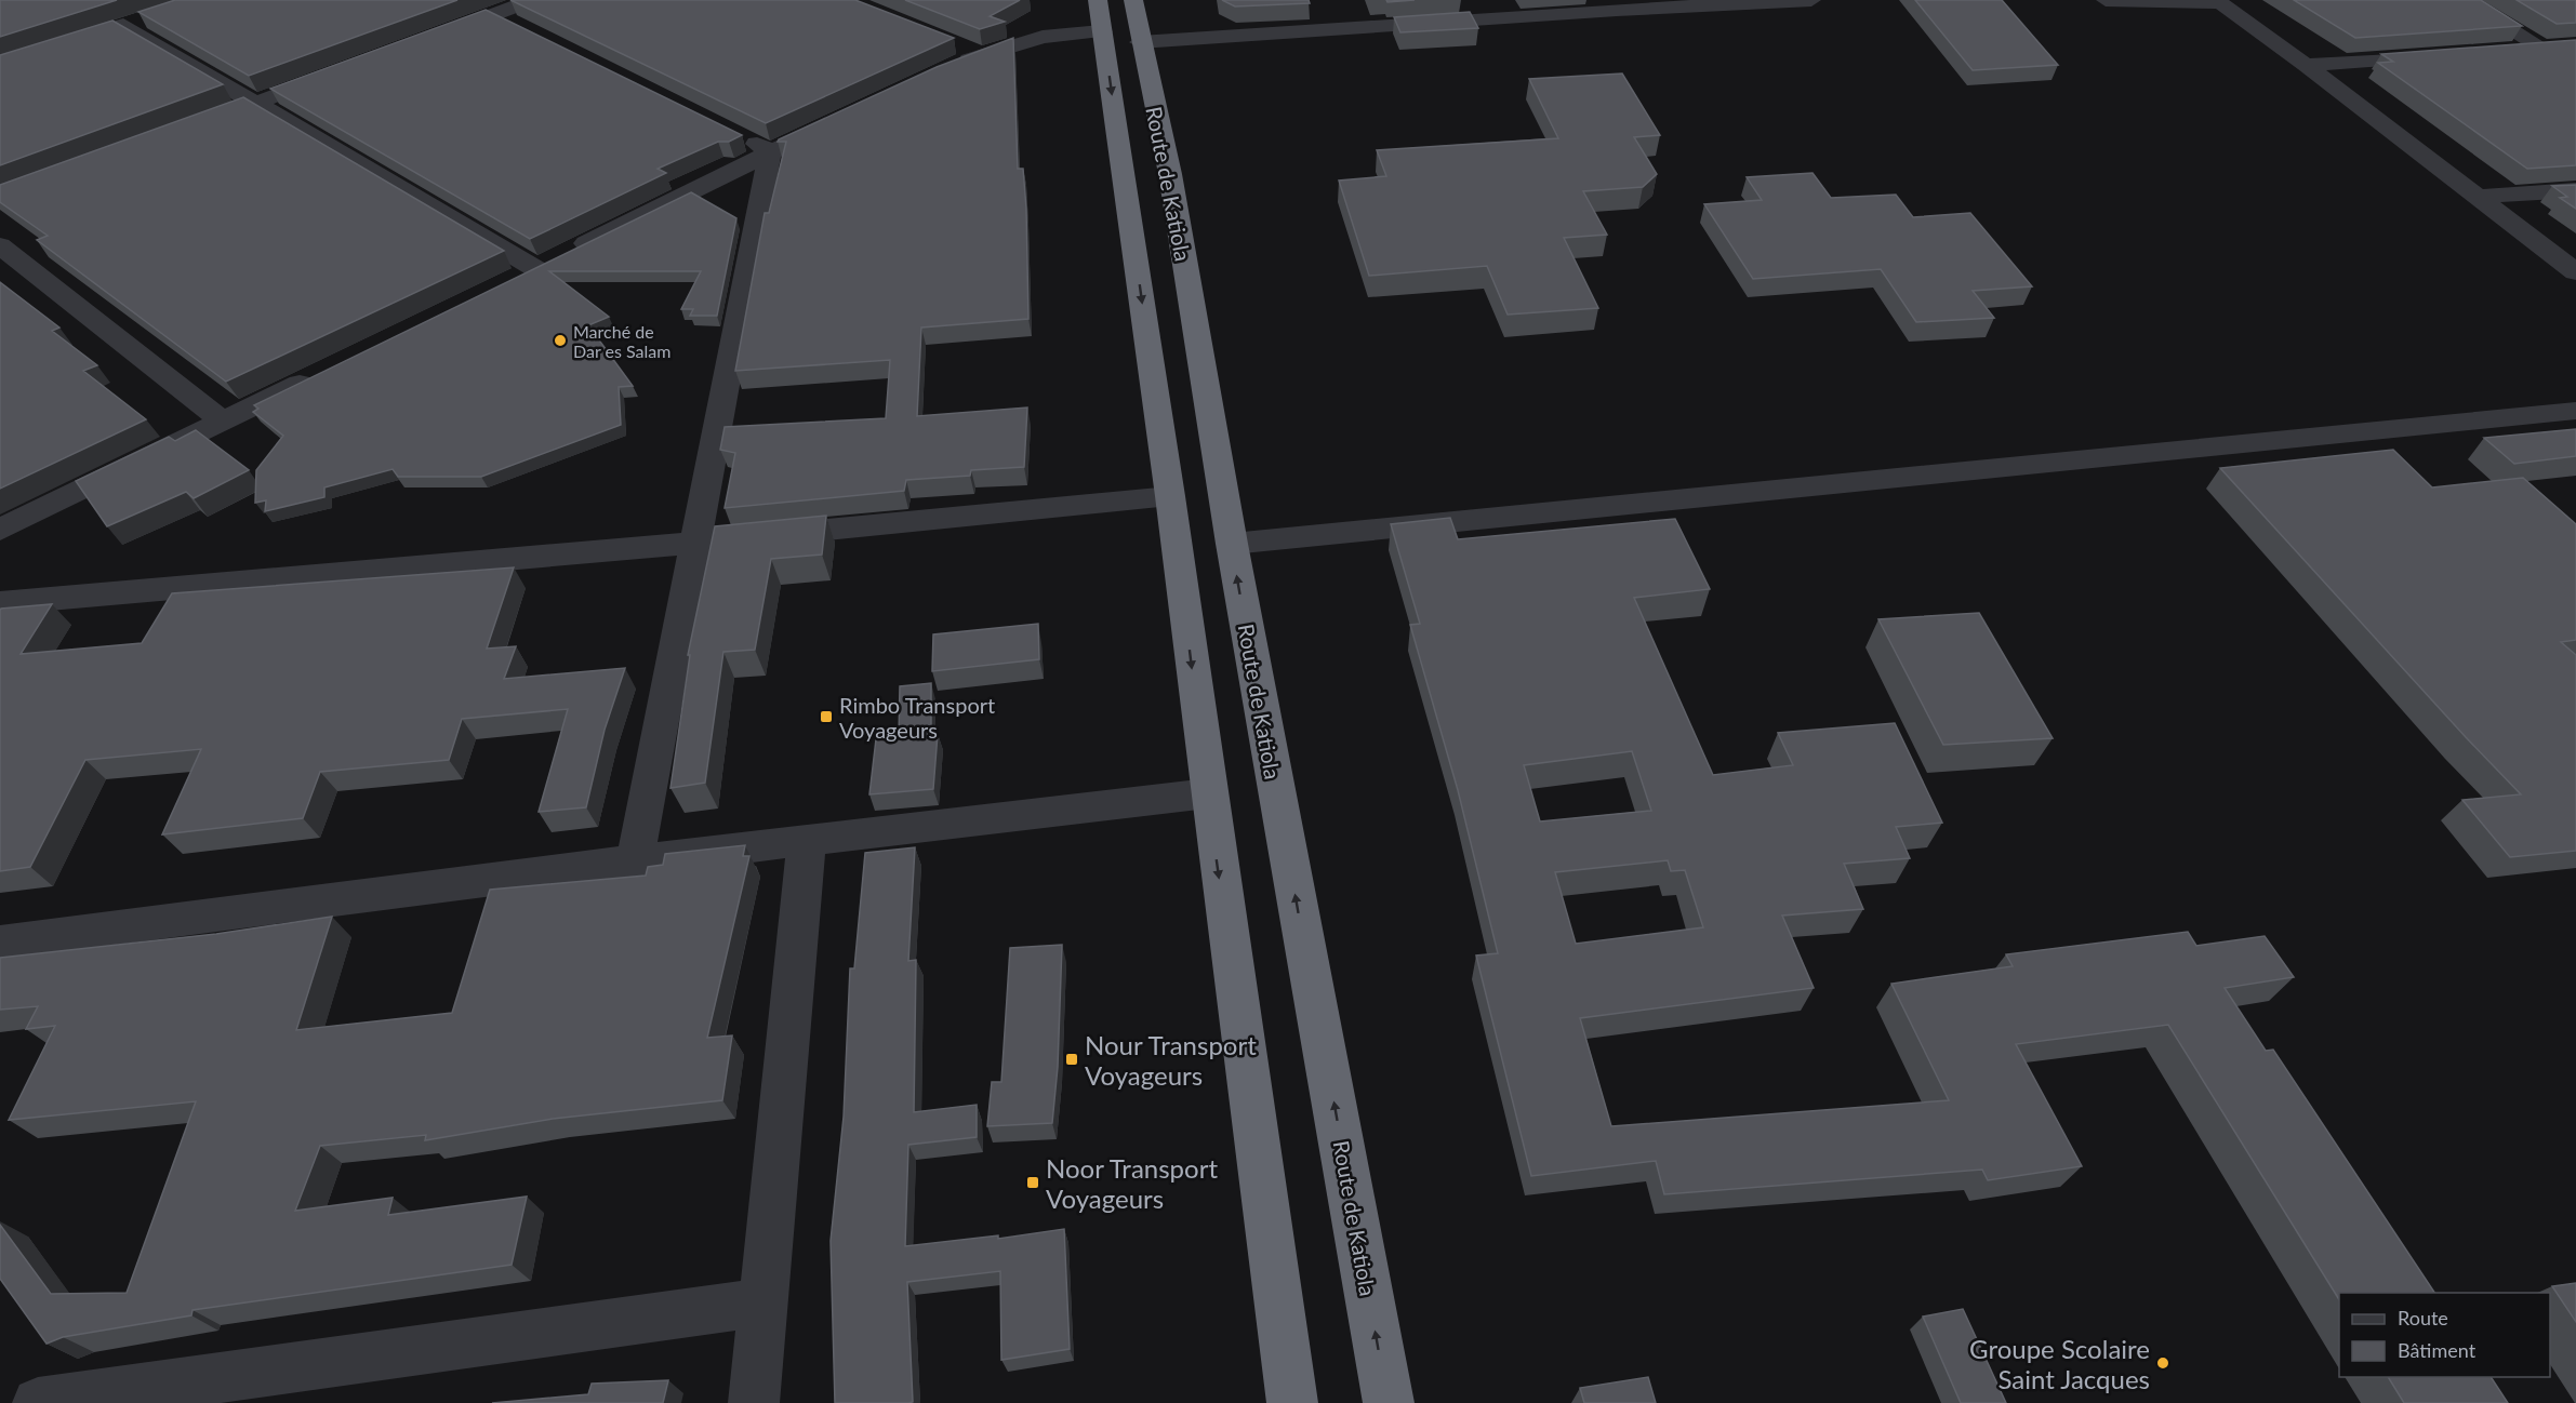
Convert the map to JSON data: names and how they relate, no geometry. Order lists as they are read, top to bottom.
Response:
{
  "streets": {
    "highway": ["Route de Katiola"]
  },
  "places": {
    "other": ["Marché de Dar es Salam", "Groupe Scolaire Saint Jacques"],
    "transit": ["Rimbo Transport Voyageurs", "Nour Transport Voyageurs", "Noor Transport Voyageurs"]
  },
  "legend": ["Route", "Bâtiment"]
}
